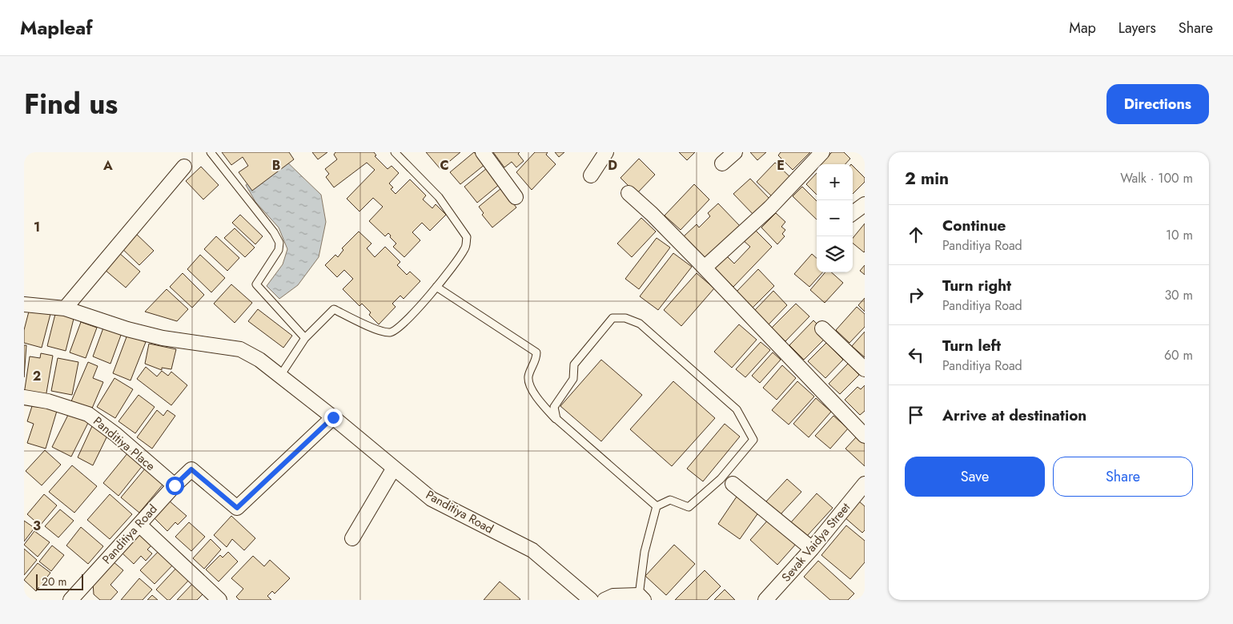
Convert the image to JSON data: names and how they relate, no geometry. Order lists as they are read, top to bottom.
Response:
{
  "streets": {
    "street": ["Panditiya Place", "Panditiya Road", "Sevak Vaidya Street"]
  },
  "crossings": [
    ["Panditiya Place", "Panditiya Road"]
  ],
  "scale_bar": "20 m",
  "page": {
    "header": "Mapleaf",
    "nav": ["Map", "Layers", "Share"],
    "title": "Find us",
    "buttons": [
      "Directions",
      ["Save", "Share"]
    ],
    "heading": ["2 min", "Walk · 100 m"],
    "map_buttons": ["+", "−"],
    "list": [
      ["Continue", "Panditiya Road", "10 m"],
      ["Turn right", "Panditiya Road", "30 m"],
      ["Turn left", "Panditiya Road", "60 m"],
      "Arrive at destination"
    ],
    "scale": "20 m"
  },
  "grid": {
    "columns": [
      "A",
      "B",
      "C",
      "D",
      "E"
    ],
    "rows": ["1", "2", "3"]
  }
}
